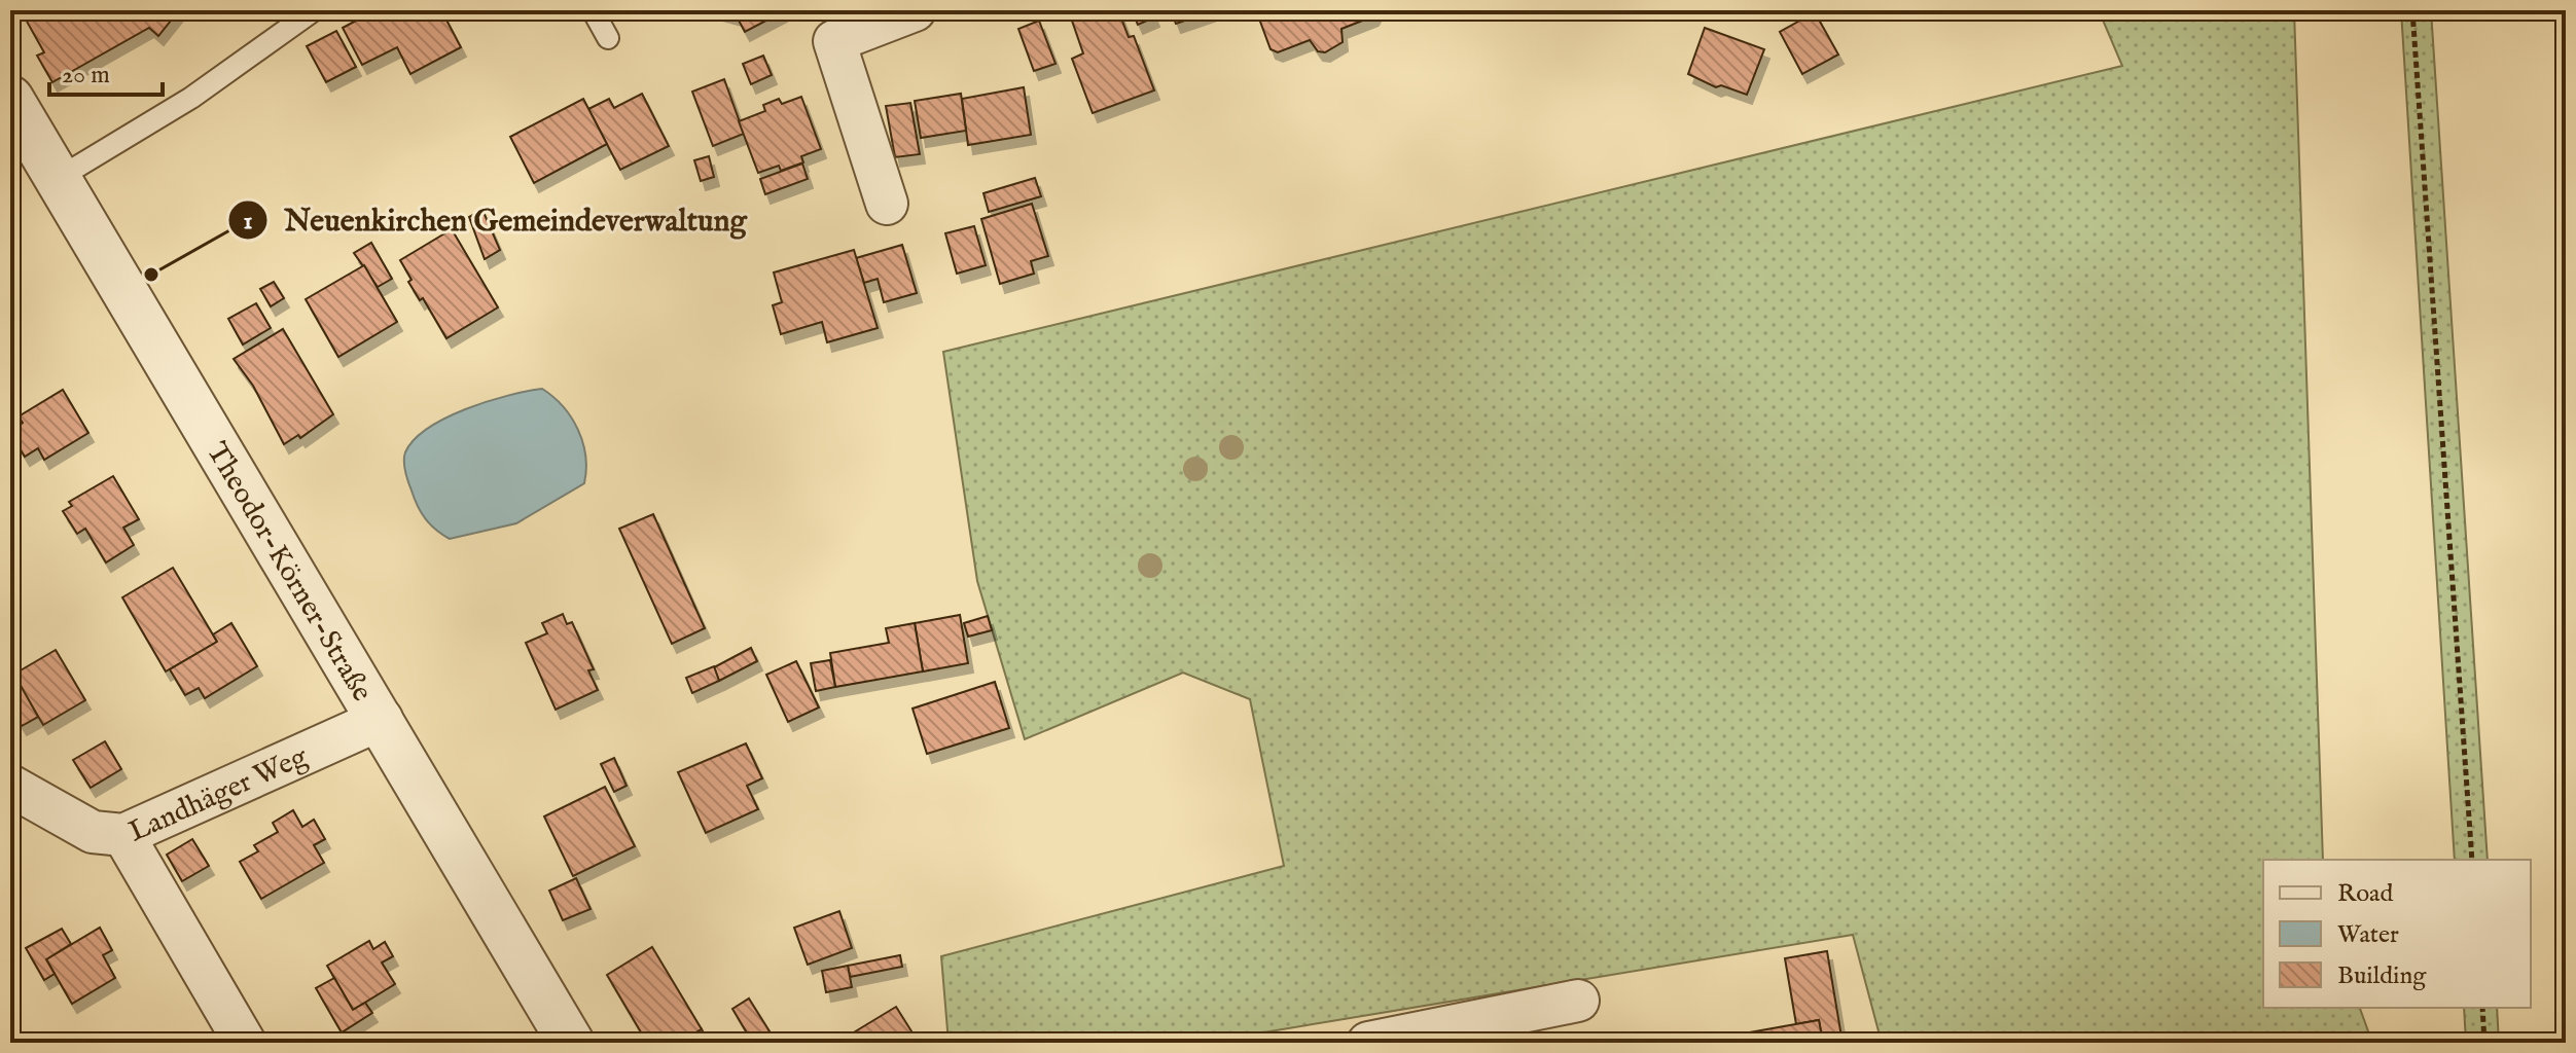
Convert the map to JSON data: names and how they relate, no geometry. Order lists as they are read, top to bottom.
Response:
{
  "streets": {
    "street": ["Theodor-Körner-Straße", "Landhäger Weg"]
  },
  "crossings": [
    ["Theodor-Körner-Straße", "Landhäger Weg"]
  ],
  "places": ["Neuenkirchen Gemeindeverwaltung"],
  "legend": ["Road", "Water", "Building"],
  "scale_bar": "20 m"
}
